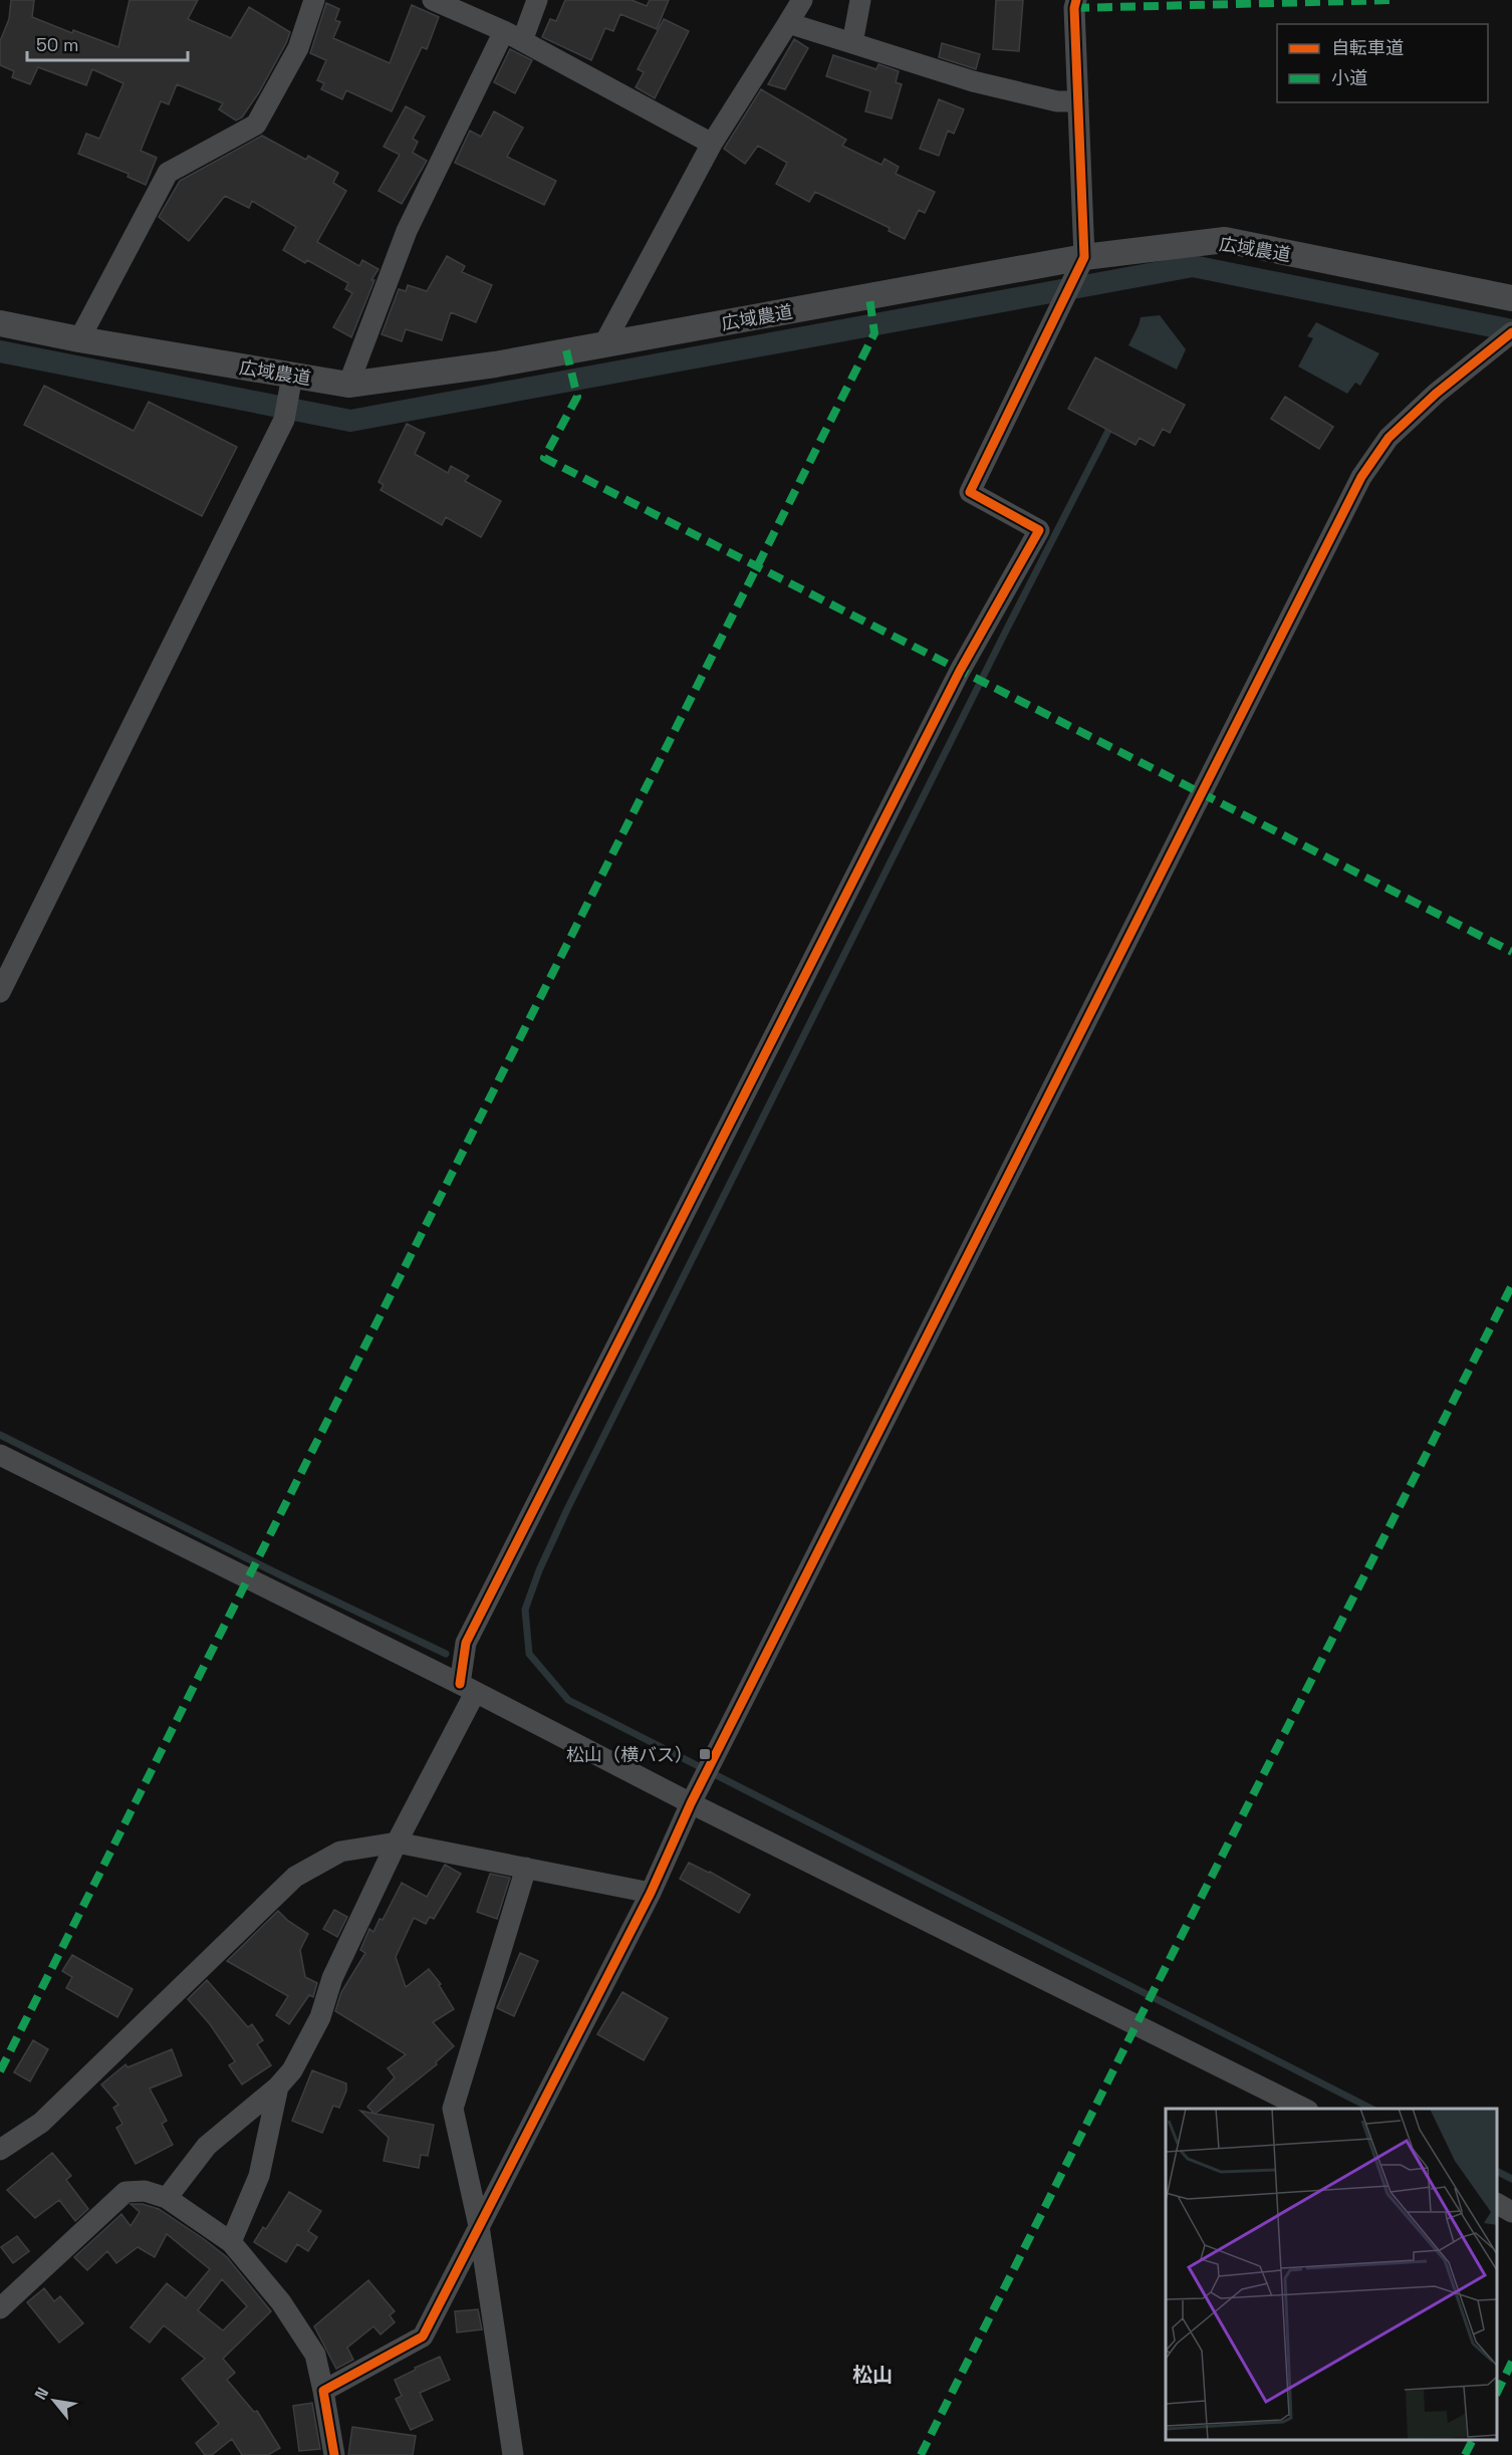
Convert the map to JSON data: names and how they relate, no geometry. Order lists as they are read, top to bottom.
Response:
{
  "streets": {
    "street": ["広域農道"]
  },
  "districts": ["松山"],
  "places": {
    "transit": ["松山（横バス）"]
  },
  "legend": ["自転車道", "小道"],
  "scale_bar": "50 m",
  "north": "top left"
}
